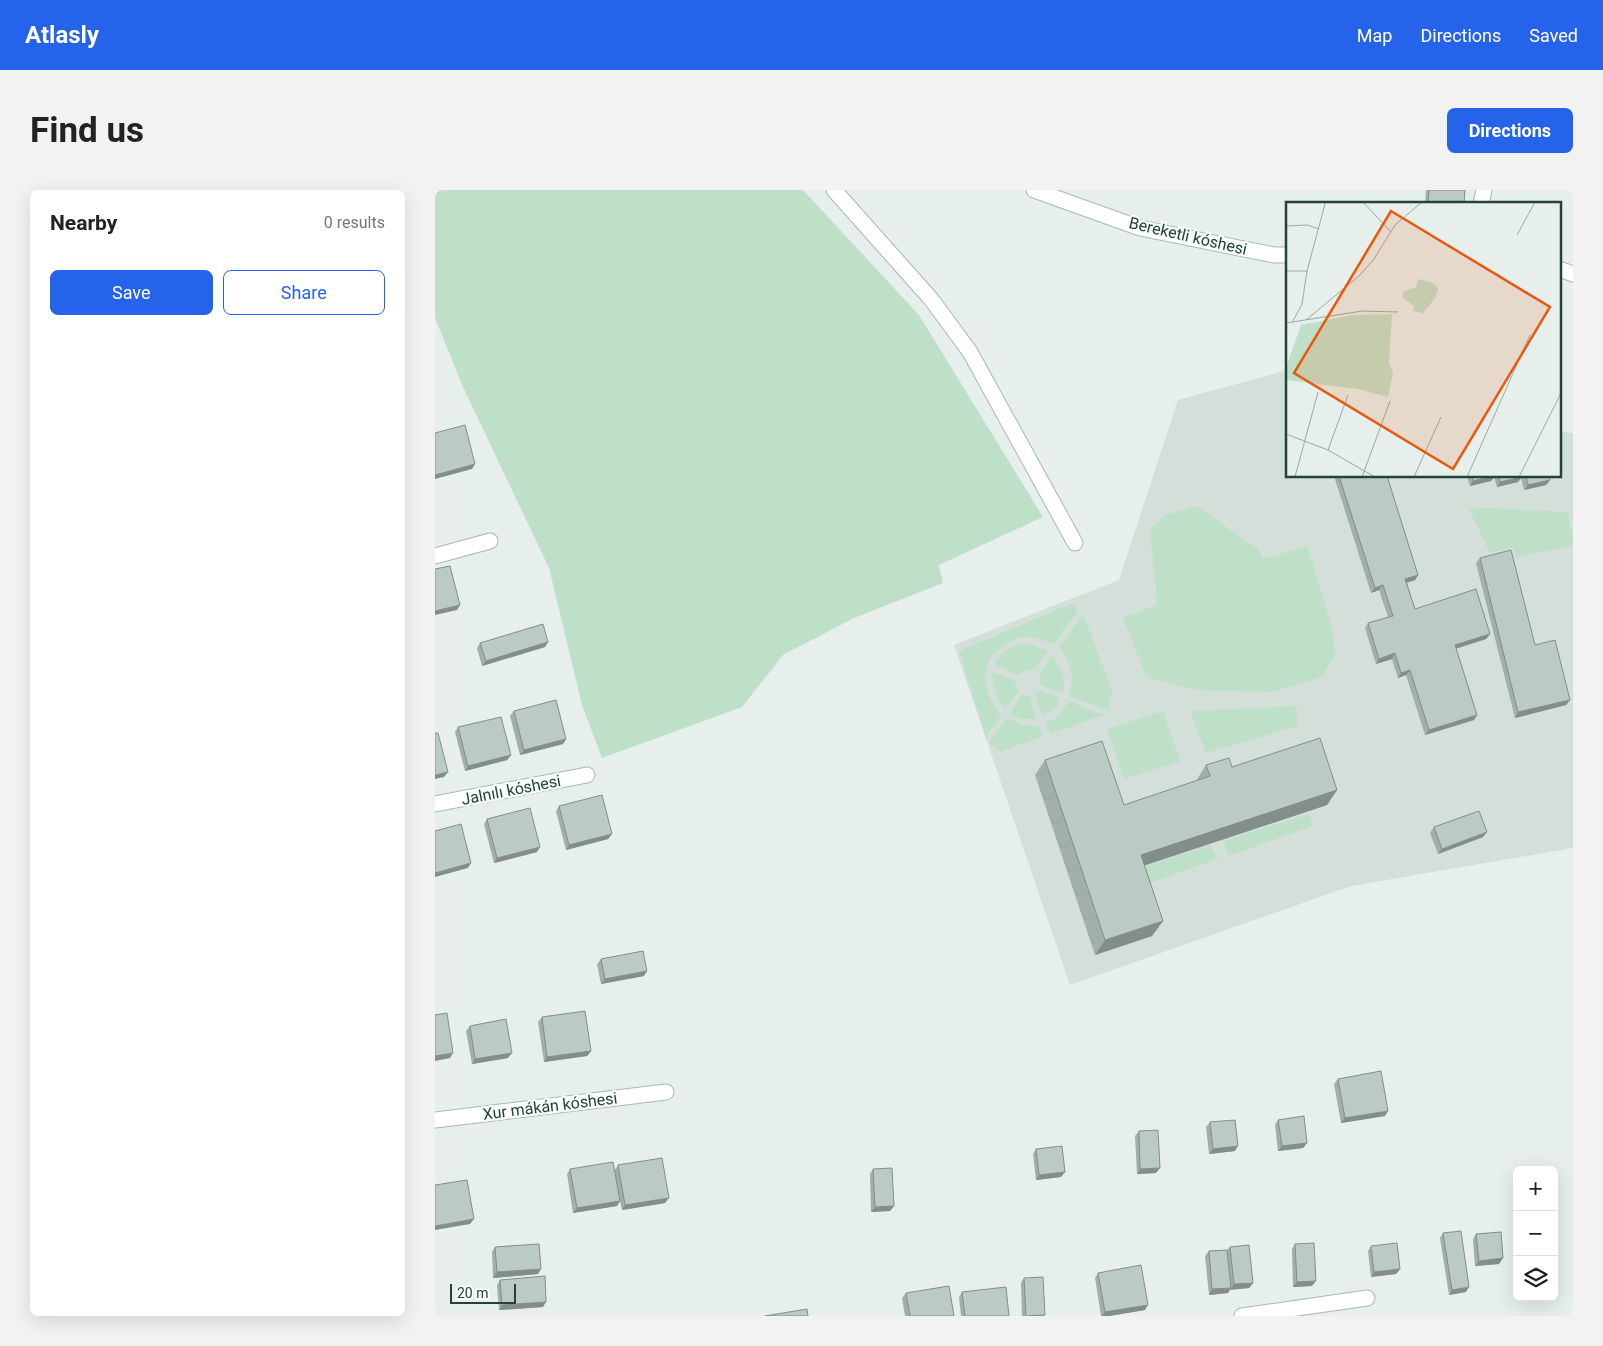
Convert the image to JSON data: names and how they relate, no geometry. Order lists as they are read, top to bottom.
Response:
{
  "streets": {
    "street": ["Bereketli kóshesi", "Jalnılı kóshesi", "Xur mákán kóshesi"]
  },
  "scale_bar": "20 m",
  "page": {
    "header": "Atlasly",
    "nav": ["Map", "Directions", "Saved"],
    "buttons": [
      "Directions",
      ["Save", "Share"]
    ],
    "title": "Find us",
    "heading": ["Nearby", "0 results"],
    "map_buttons": ["+", "−"],
    "scale": "20 m"
  }
}
